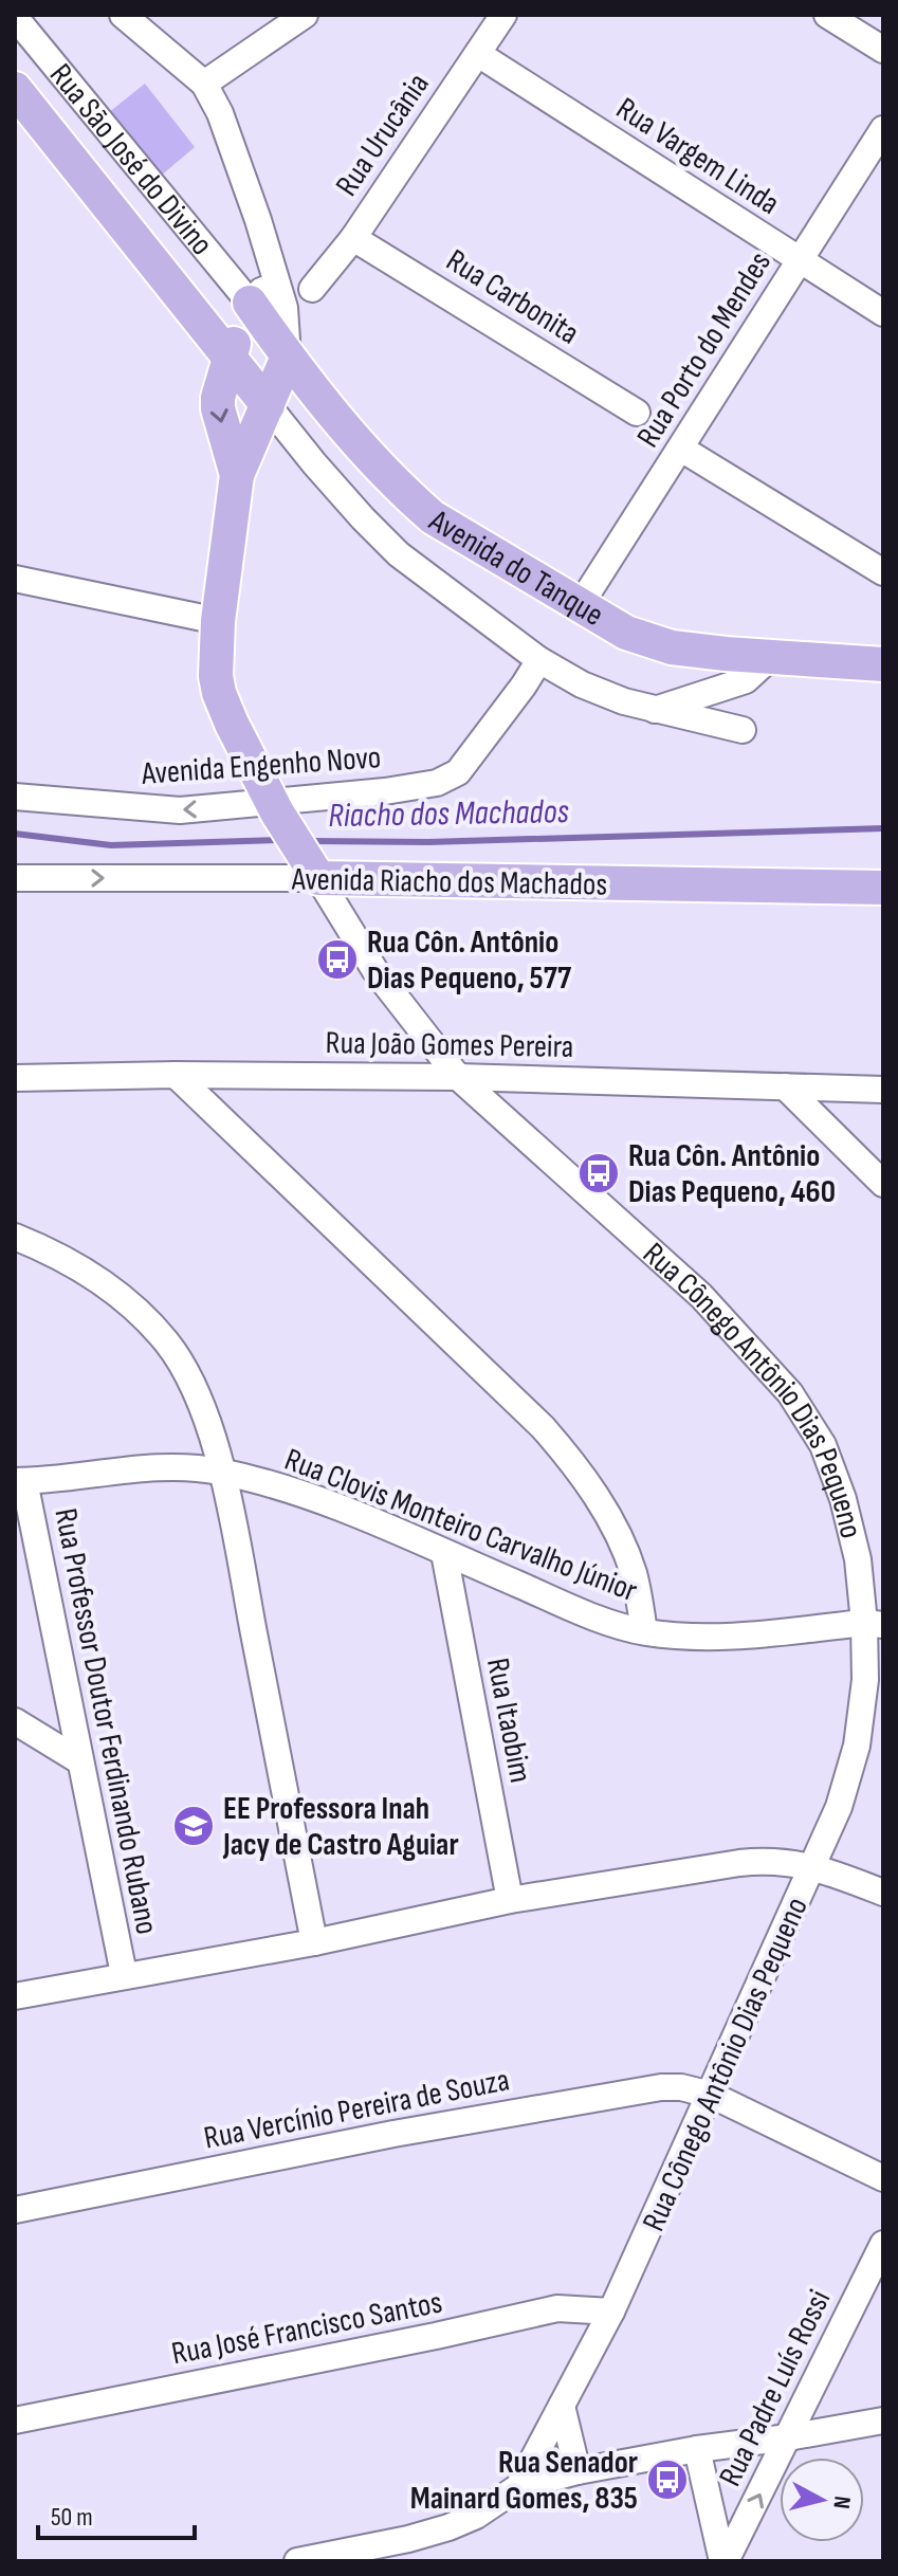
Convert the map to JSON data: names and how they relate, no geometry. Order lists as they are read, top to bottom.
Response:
{
  "streets": {
    "main road": [
      "Rua São José do Divino",
      "Avenida do Tanque",
      "Avenida Riacho dos Machados",
      "Rua Cônego Antônio Dias Pequeno"
    ],
    "street": [
      "Rua Urucânia",
      "Rua Vargem Linda",
      "Rua Carbonita",
      "Rua Porto do Mendes",
      "Avenida Engenho Novo",
      "Rua João Gomes Pereira",
      "Rua Clovis Monteiro Carvalho Júnior",
      "Rua Itaobim",
      "Rua Professor Doutor Ferdinando Rubano",
      "Rua Vercínio Pereira de Souza",
      "Rua José Francisco Santos",
      "Rua Padre Luís Rossi"
    ]
  },
  "crossings": [
    ["Rua Urucânia", "Rua Vargem Linda"],
    ["Rua Urucânia", "Rua Carbonita"],
    ["Rua Vargem Linda", "Rua Porto do Mendes"],
    ["Rua São José do Divino", "Avenida do Tanque"],
    ["Rua Porto do Mendes", "Avenida do Tanque"],
    ["Avenida do Tanque", "Avenida Engenho Novo"],
    ["Avenida Engenho Novo", "Rua Cônego Antônio Dias Pequeno"],
    ["Avenida Riacho dos Machados", "Rua Cônego Antônio Dias Pequeno"],
    ["Rua João Gomes Pereira", "Rua Cônego Antônio Dias Pequeno"],
    ["Rua Cônego Antônio Dias Pequeno", "Rua Clovis Monteiro Carvalho Júnior"],
    ["Rua Cônego Antônio Dias Pequeno", "Rua Vercínio Pereira de Souza"],
    ["Rua Cônego Antônio Dias Pequeno", "Rua José Francisco Santos"],
    ["Rua Clovis Monteiro Carvalho Júnior", "Rua Itaobim"],
    ["Rua Clovis Monteiro Carvalho Júnior", "Rua Professor Doutor Ferdinando Rubano"]
  ],
  "water": ["Riacho dos Machados"],
  "places": {
    "bus stop": ["Rua Côn. Antônio Dias Pequeno, 577", "Rua Côn. Antônio Dias Pequeno, 460", "Rua Senador Mainard Gomes, 835"],
    "school or university": ["EE Professora Inah Jacy de Castro Aguiar"]
  },
  "scale_bar": "50 m",
  "north": "right"
}
